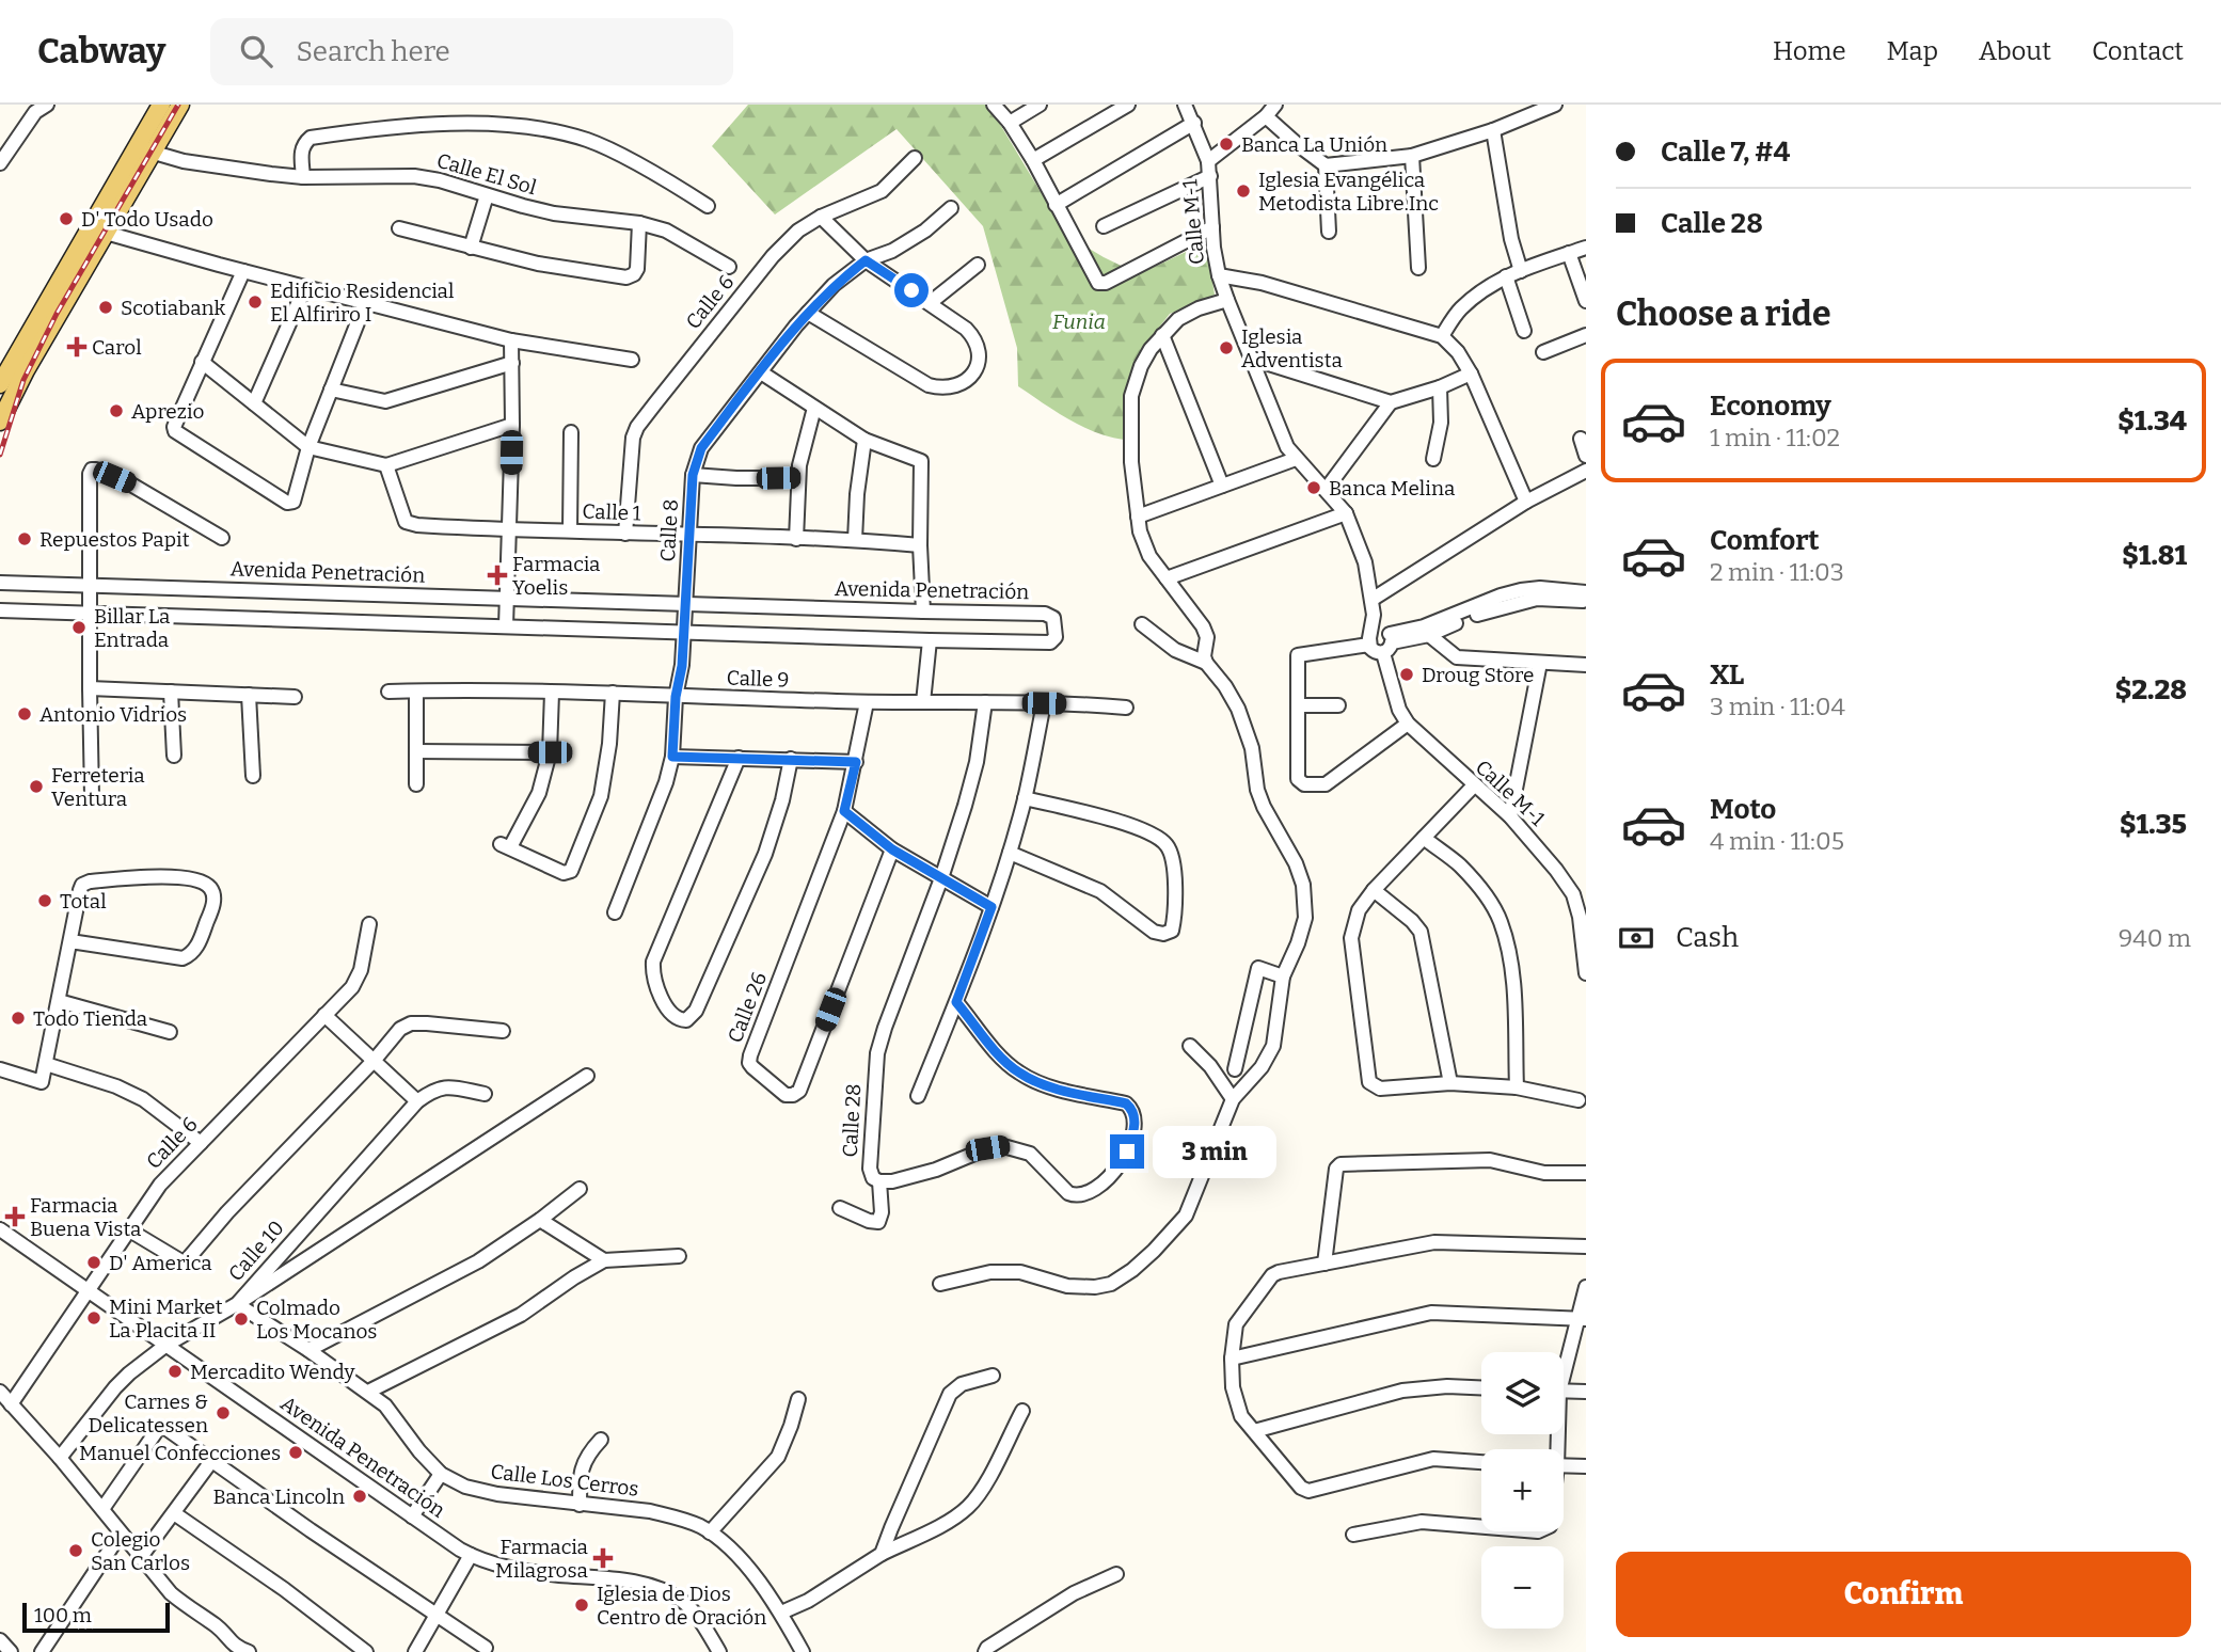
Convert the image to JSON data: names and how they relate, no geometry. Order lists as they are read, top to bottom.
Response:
{
  "streets": {
    "street": [
      "Calle El Sol",
      "Calle M-1",
      "Calle 6",
      "Calle 1",
      "Calle 8",
      "Avenida Penetración",
      "Calle 9",
      "Calle 26",
      "Calle 28",
      "Calle 10",
      "Calle Los Cerros"
    ]
  },
  "crossings": [
    ["Calle 6", "Calle 1"],
    ["Calle 6", "Avenida Penetración"],
    ["Calle 1", "Calle 8"],
    ["Calle 8", "Avenida Penetración"],
    ["Calle 8", "Calle 9"],
    ["Avenida Penetración", "Calle 10"],
    ["Calle 9", "Calle 26"],
    ["Calle 9", "Calle 28"],
    ["Calle 10", "Calle Los Cerros"]
  ],
  "parks": ["Funia"],
  "places": {
    "other": [
      "Banca La Unión",
      "Iglesia Evangélica Metodista Libre.Inc",
      "D' Todo Usado",
      "Edificio Residencial El Alfiriro I",
      "Scotiabank",
      "Iglesia Adventista",
      "Aprezio",
      "Banca Melina",
      "Repuestos Papit",
      "Billar La Entrada",
      "Droug Store",
      "Antonio Vidrios",
      "Ferreteria Ventura",
      "Total",
      "Todo Tienda",
      "D' America",
      "Mini Market La Placita II",
      "Colmado Los Mocanos",
      "Mercadito Wendy",
      "Carnes & Delicatessen",
      "Manuel Confecciones",
      "Banca Lincoln",
      "Colegio San Carlos",
      "Iglesia de Dios Centro de Oración"
    ],
    "health": [
      "Carol",
      "Farmacia Yoelis",
      "Farmacia Buena Vista",
      "Farmacia Milagrosa"
    ]
  },
  "scale_bar": "100 m",
  "page": {
    "header": "Cabway",
    "search": "Search here",
    "nav": [
      "Home",
      "Map",
      "About",
      "Contact"
    ],
    "banner": ["Calle 7, #4", "Calle 28"],
    "heading": "Choose a ride",
    "list": [
      {
        "name": "Economy",
        "note": "1 min · 11:02",
        "value": "$1.34"
      },
      {
        "name": "Comfort",
        "note": "2 min · 11:03",
        "value": "$1.81"
      },
      {
        "name": "XL",
        "note": "3 min · 11:04",
        "value": "$2.28"
      },
      {
        "name": "Moto",
        "note": "4 min · 11:05",
        "value": "$1.35"
      }
    ],
    "pay": ["Cash", "940 m"],
    "bubble": "3 min",
    "map_buttons": ["+", "−"],
    "buttons": "Confirm",
    "scale": "100 m"
  }
}
